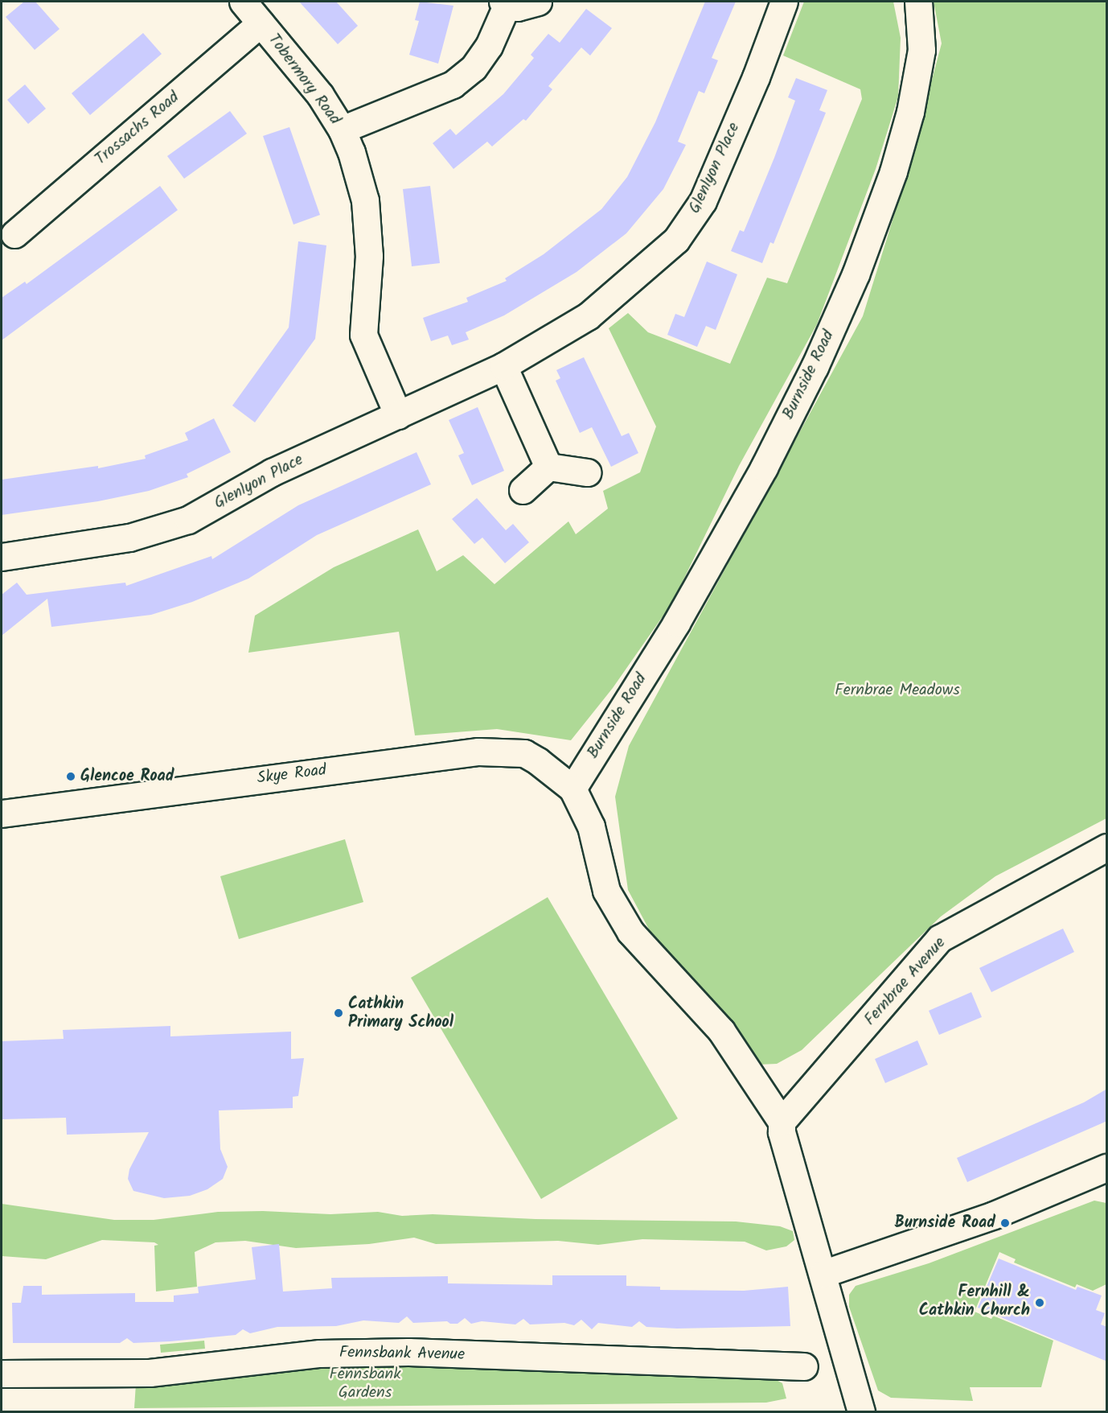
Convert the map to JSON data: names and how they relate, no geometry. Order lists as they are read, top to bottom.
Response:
{
  "streets": {
    "street": [
      "Tobermory Road",
      "Trossachs Road",
      "Glenlyon Place",
      "Burnside Road",
      "Skye Road",
      "Fernbrae Avenue",
      "Fennsbank Avenue"
    ]
  },
  "crossings": [
    ["Tobermory Road", "Trossachs Road"],
    ["Tobermory Road", "Glenlyon Place"],
    ["Burnside Road", "Skye Road"]
  ],
  "parks": ["Fernbrae Meadows", "Fennsbank Gardens"],
  "places": [
    "Glencoe Road",
    "Cathkin Primary School",
    "Burnside Road",
    "Fernhill & Cathkin Church"
  ]
}
